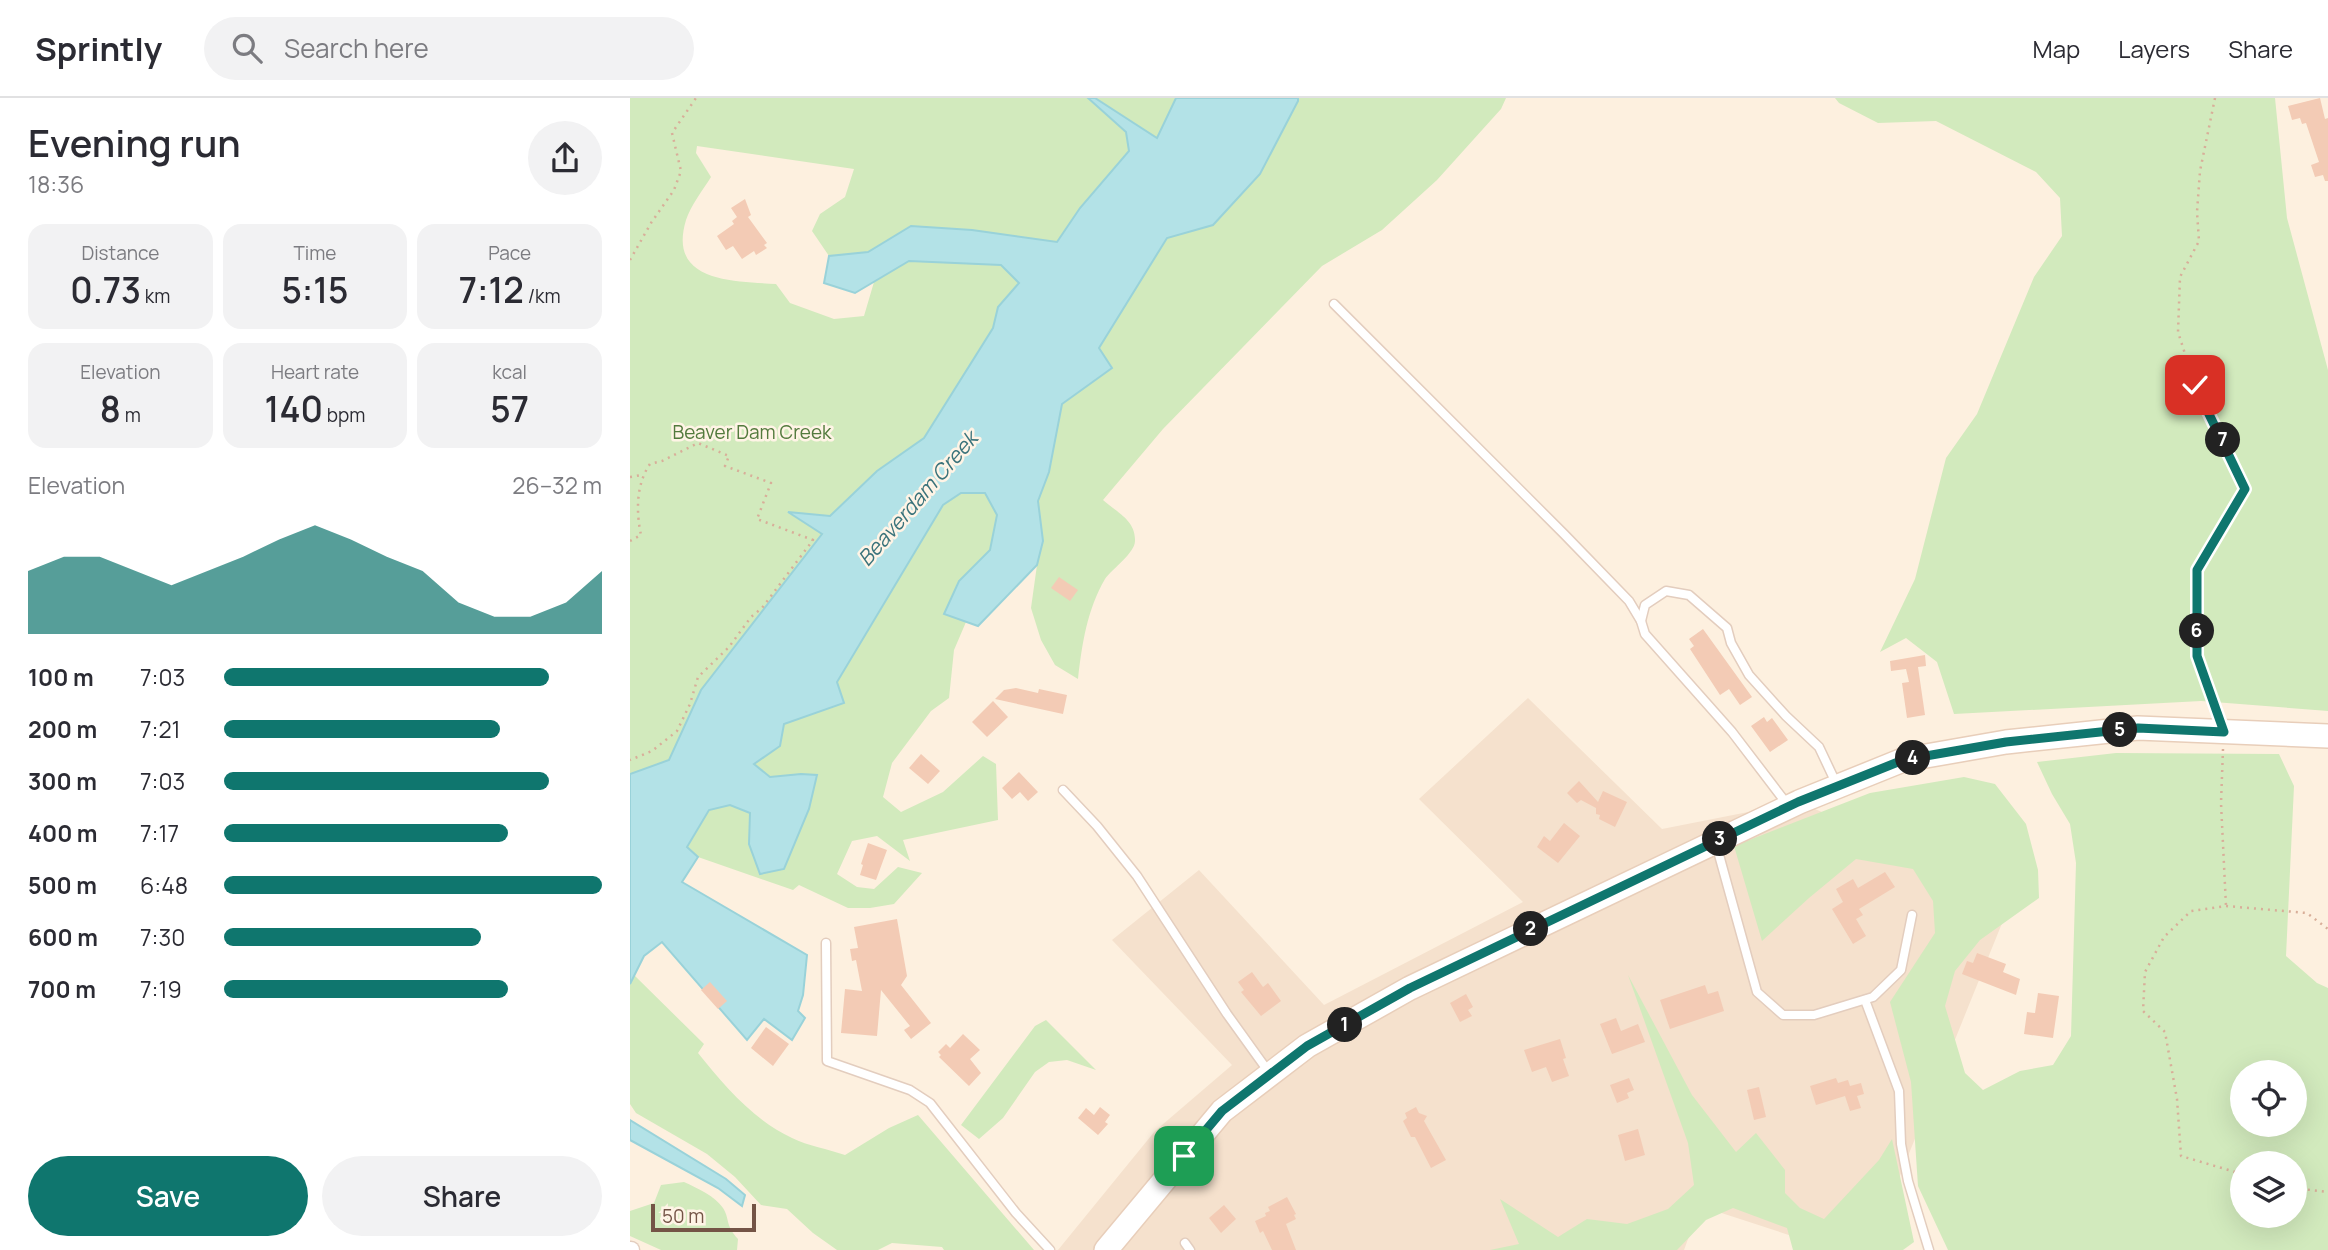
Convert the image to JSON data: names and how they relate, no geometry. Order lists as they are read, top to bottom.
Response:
{
  "water": ["Beaverdam Creek"],
  "parks": ["Beaver Dam Creek"],
  "scale_bar": "50 m",
  "page": {
    "header": "Sprintly",
    "search": "Search here",
    "nav": ["Map", "Layers", "Share"],
    "heading": ["Evening run", "18:36"],
    "stats": [
      ["Distance", "0.73 km"],
      ["Time", "5:15"],
      ["Pace", "7:12 /km"],
      ["Elevation", "8 m"],
      ["Heart rate", "140 bpm"],
      ["kcal", "57"]
    ],
    "pins": [
      "7",
      "6",
      "5",
      "4",
      "3",
      "2",
      "1"
    ],
    "chart": ["Elevation", "26–32 m"],
    "list": [
      {
        "name": "100 m",
        "note": "7:03"
      },
      {
        "name": "200 m",
        "note": "7:21"
      },
      {
        "name": "300 m",
        "note": "7:03"
      },
      {
        "name": "400 m",
        "note": "7:17"
      },
      {
        "name": "500 m",
        "note": "6:48"
      },
      {
        "name": "600 m",
        "note": "7:30"
      },
      {
        "name": "700 m",
        "note": "7:19"
      }
    ],
    "buttons": ["Save", "Share"],
    "scale": "50 m"
  }
}
